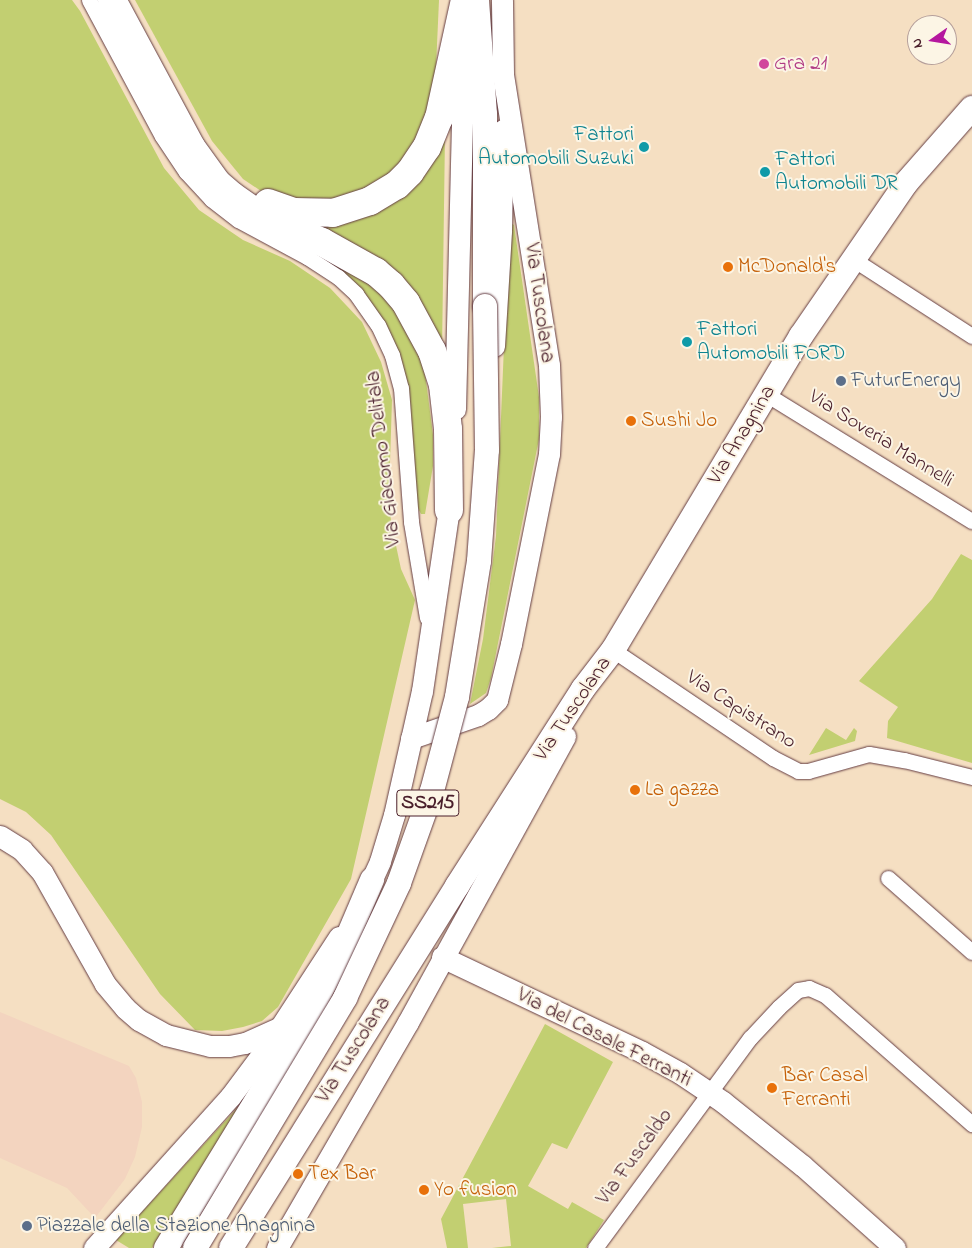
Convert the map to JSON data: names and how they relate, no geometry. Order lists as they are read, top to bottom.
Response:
{
  "streets": {
    "main road": [
      "Via Tuscolana",
      "Via Anagnina",
      "SS215",
      "Via del Casale Ferranti"
    ],
    "street": [
      "Via Soveria Mannelli",
      "Via Giacomo Delitala",
      "Via Capistrano",
      "Via Fuscaldo"
    ]
  },
  "crossings": [
    ["Via Tuscolana", "Via Anagnina"],
    ["Via Tuscolana", "Via Capistrano"],
    ["Via Tuscolana", "Via del Casale Ferranti"],
    ["Via Anagnina", "Via Soveria Mannelli"],
    ["Via Anagnina", "Via Capistrano"],
    ["Via del Casale Ferranti", "Via Fuscaldo"]
  ],
  "places": [
    "Gra 21",
    "Fattori Automobili Suzuki",
    "Fattori Automobili DR",
    "McDonald's",
    "Fattori Automobili FORD",
    "FuturEnergy",
    "Sushi Jo",
    "La gazza",
    "Bar Casal Ferranti",
    "Tex Bar",
    "Yo fusion",
    "Piazzale della Stazione Anagnina"
  ],
  "north": "left"
}
